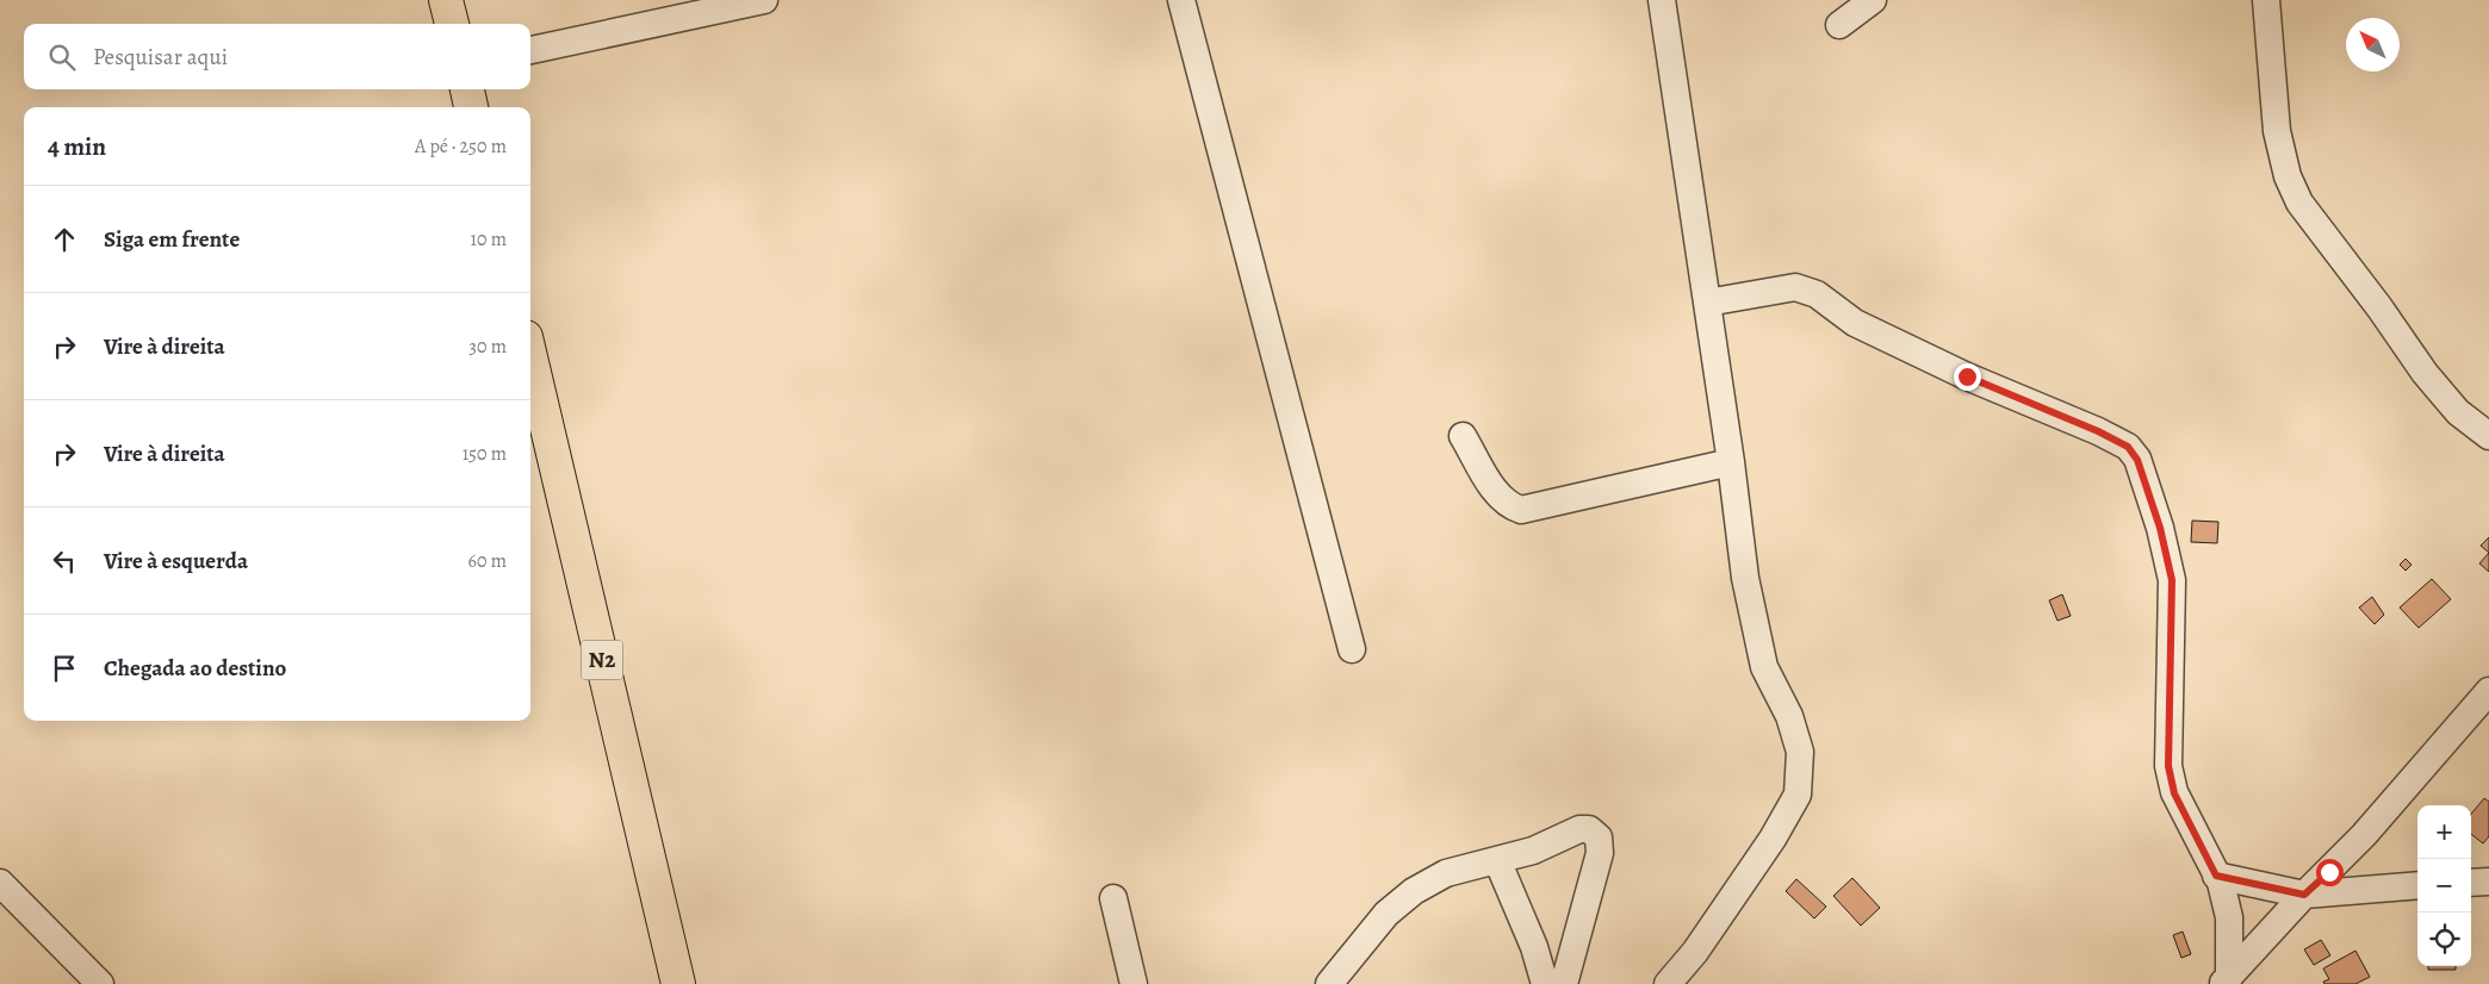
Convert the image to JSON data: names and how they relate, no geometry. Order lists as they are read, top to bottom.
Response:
{
  "streets": {
    "main road": ["N2"]
  },
  "north": "top left",
  "page": {
    "search": "Pesquisar aqui",
    "heading": ["4 min", "A pé · 250 m"],
    "list": [
      ["Siga em frente", "10 m"],
      ["Vire à direita", "30 m"],
      ["Vire à direita", "150 m"],
      ["Vire à esquerda", "60 m"],
      "Chegada ao destino"
    ],
    "map_buttons": ["+", "−"]
  }
}
